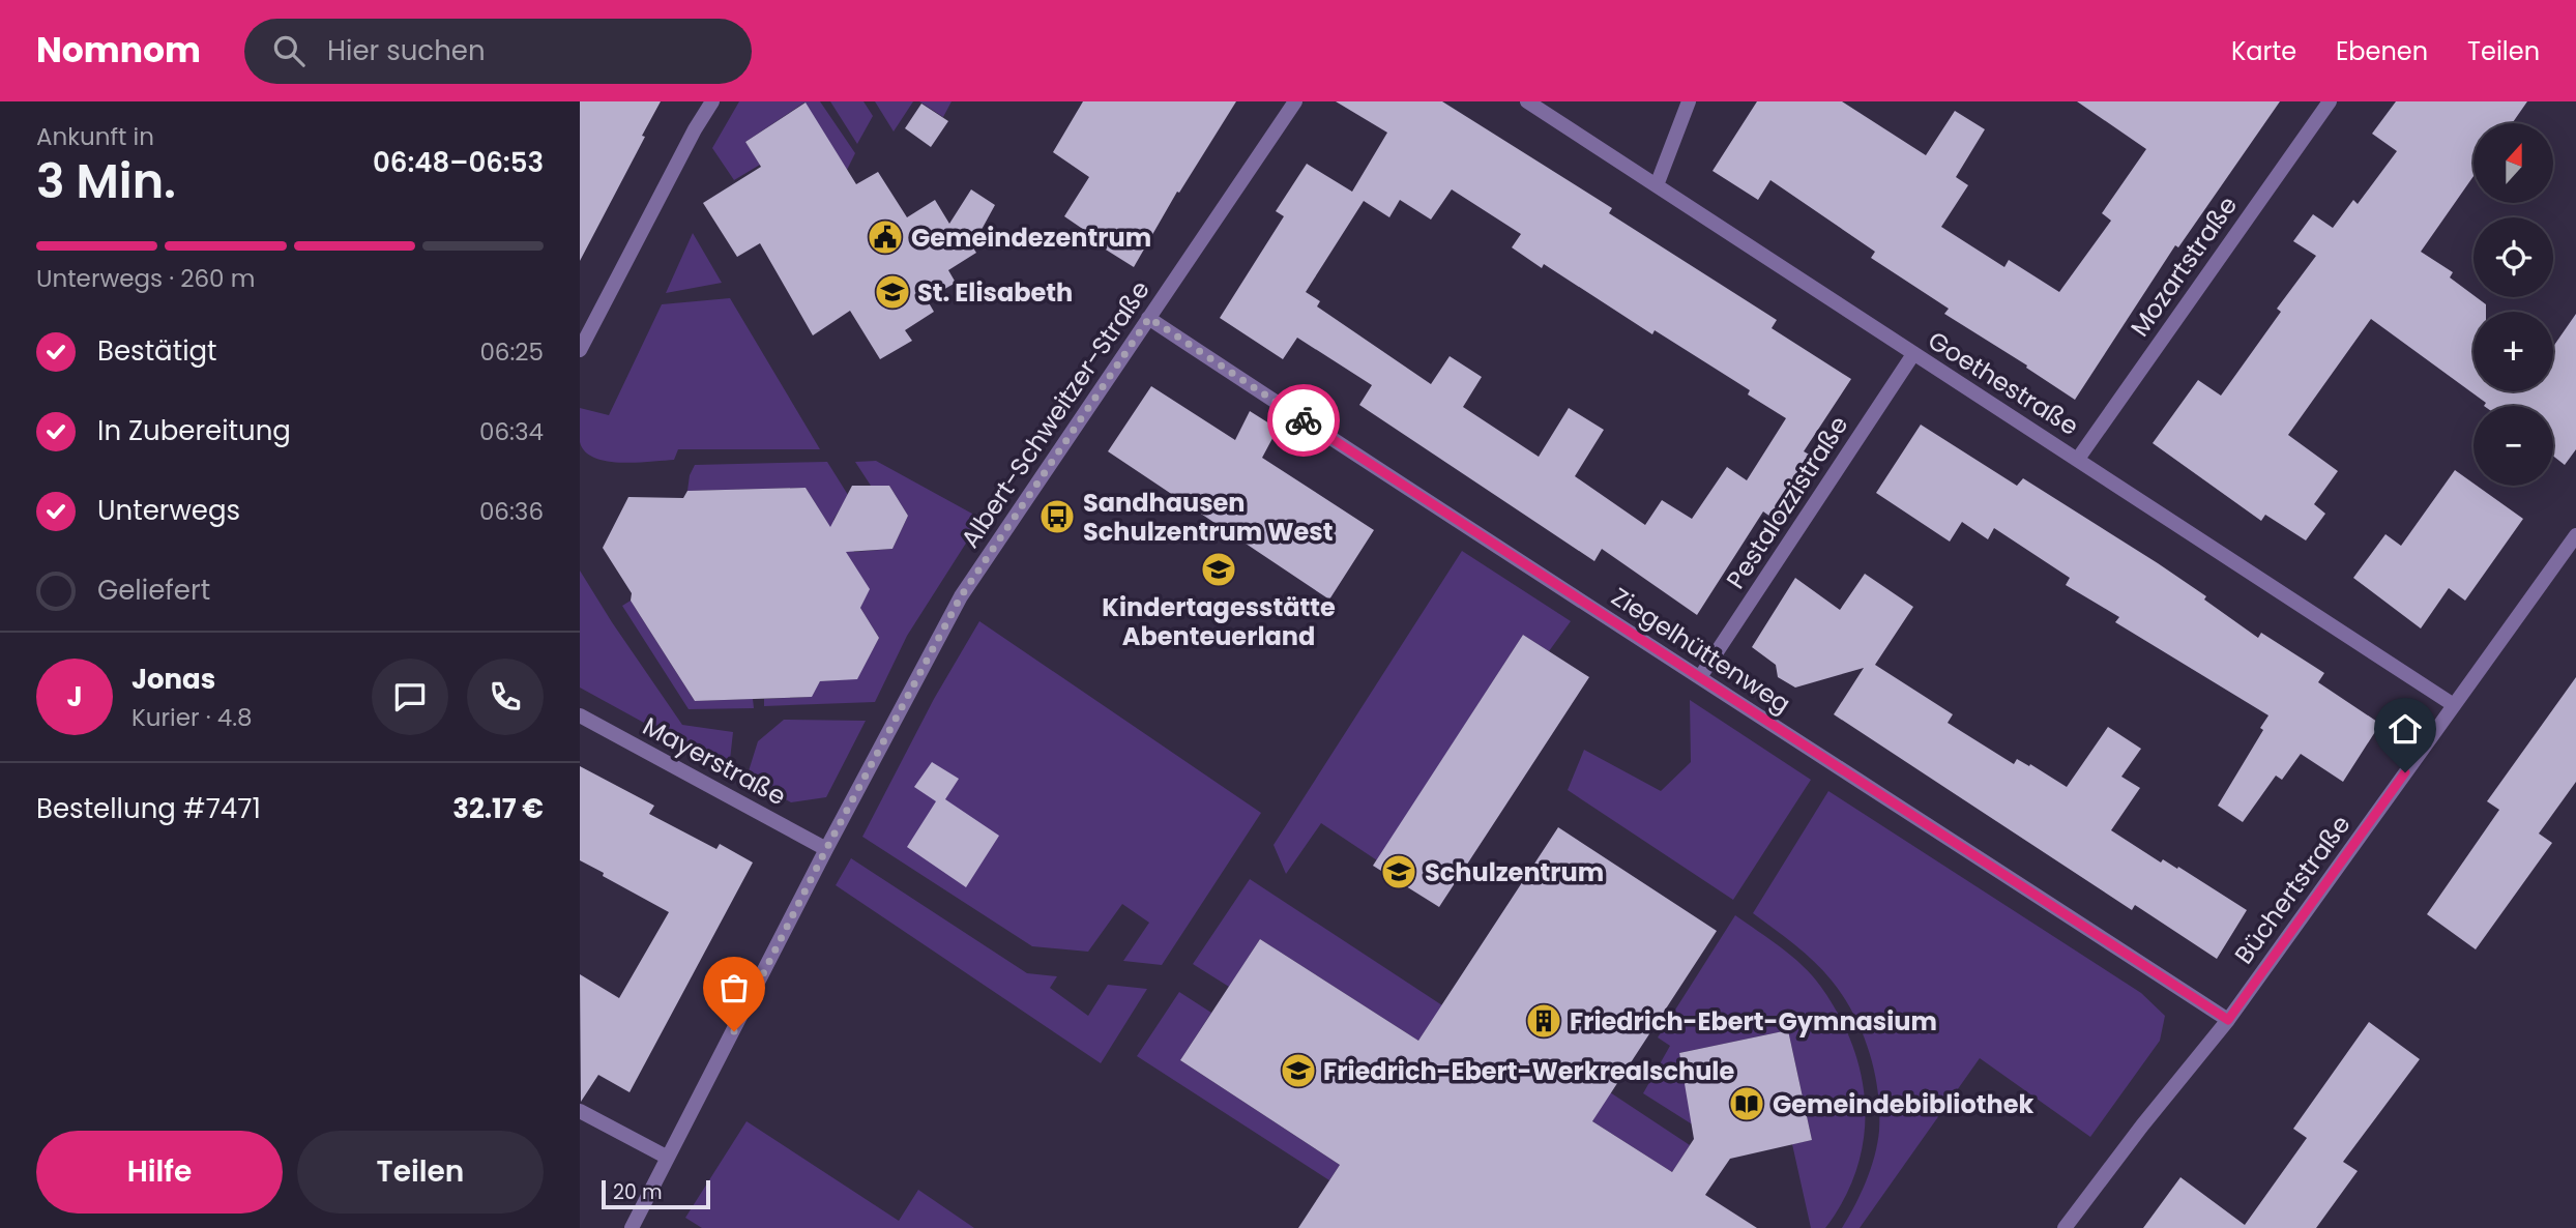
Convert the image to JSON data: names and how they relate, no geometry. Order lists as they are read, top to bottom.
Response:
{
  "streets": {
    "street": [
      "Mozartstraße",
      "Goethestraße",
      "Albert-Schweitzer-Straße",
      "Pestalozzistraße",
      "Ziegelhüttenweg",
      "Mayerstraße",
      "Büchertstraße"
    ]
  },
  "crossings": [
    ["Mozartstraße", "Goethestraße"],
    ["Goethestraße", "Pestalozzistraße"],
    ["Goethestraße", "Büchertstraße"],
    ["Albert-Schweitzer-Straße", "Ziegelhüttenweg"],
    ["Albert-Schweitzer-Straße", "Mayerstraße"],
    ["Pestalozzistraße", "Ziegelhüttenweg"],
    ["Ziegelhüttenweg", "Büchertstraße"]
  ],
  "places": {
    "public building": ["Gemeindezentrum"],
    "school or university": [
      "St. Elisabeth",
      "Kindertagesstätte Abenteuerland",
      "Schulzentrum",
      "Friedrich-Ebert-Werkrealschule"
    ],
    "bus stop": ["Sandhausen Schulzentrum West"],
    "building": ["Friedrich-Ebert-Gymnasium"],
    "library": ["Gemeindebibliothek"]
  },
  "scale_bar": "20 m",
  "north": "top",
  "page": {
    "header": "Nomnom",
    "search": "Hier suchen",
    "nav": ["Karte", "Ebenen", "Teilen"],
    "heading": ["3 Min.", "Ankunft in", "06:48–06:53"],
    "panel": [
      "Jonas",
      "Kurier · 4.8",
      "Bestellung #7471",
      "32.17 €"
    ],
    "map_buttons": ["+", "−"],
    "bar": "Unterwegs · 260 m",
    "list": [
      ["Bestätigt", "06:25"],
      ["In Zubereitung", "06:34"],
      ["Unterwegs", "06:36"],
      "Geliefert"
    ],
    "round": "J",
    "buttons": ["Hilfe", "Teilen"],
    "scale": "20 m"
  }
}
